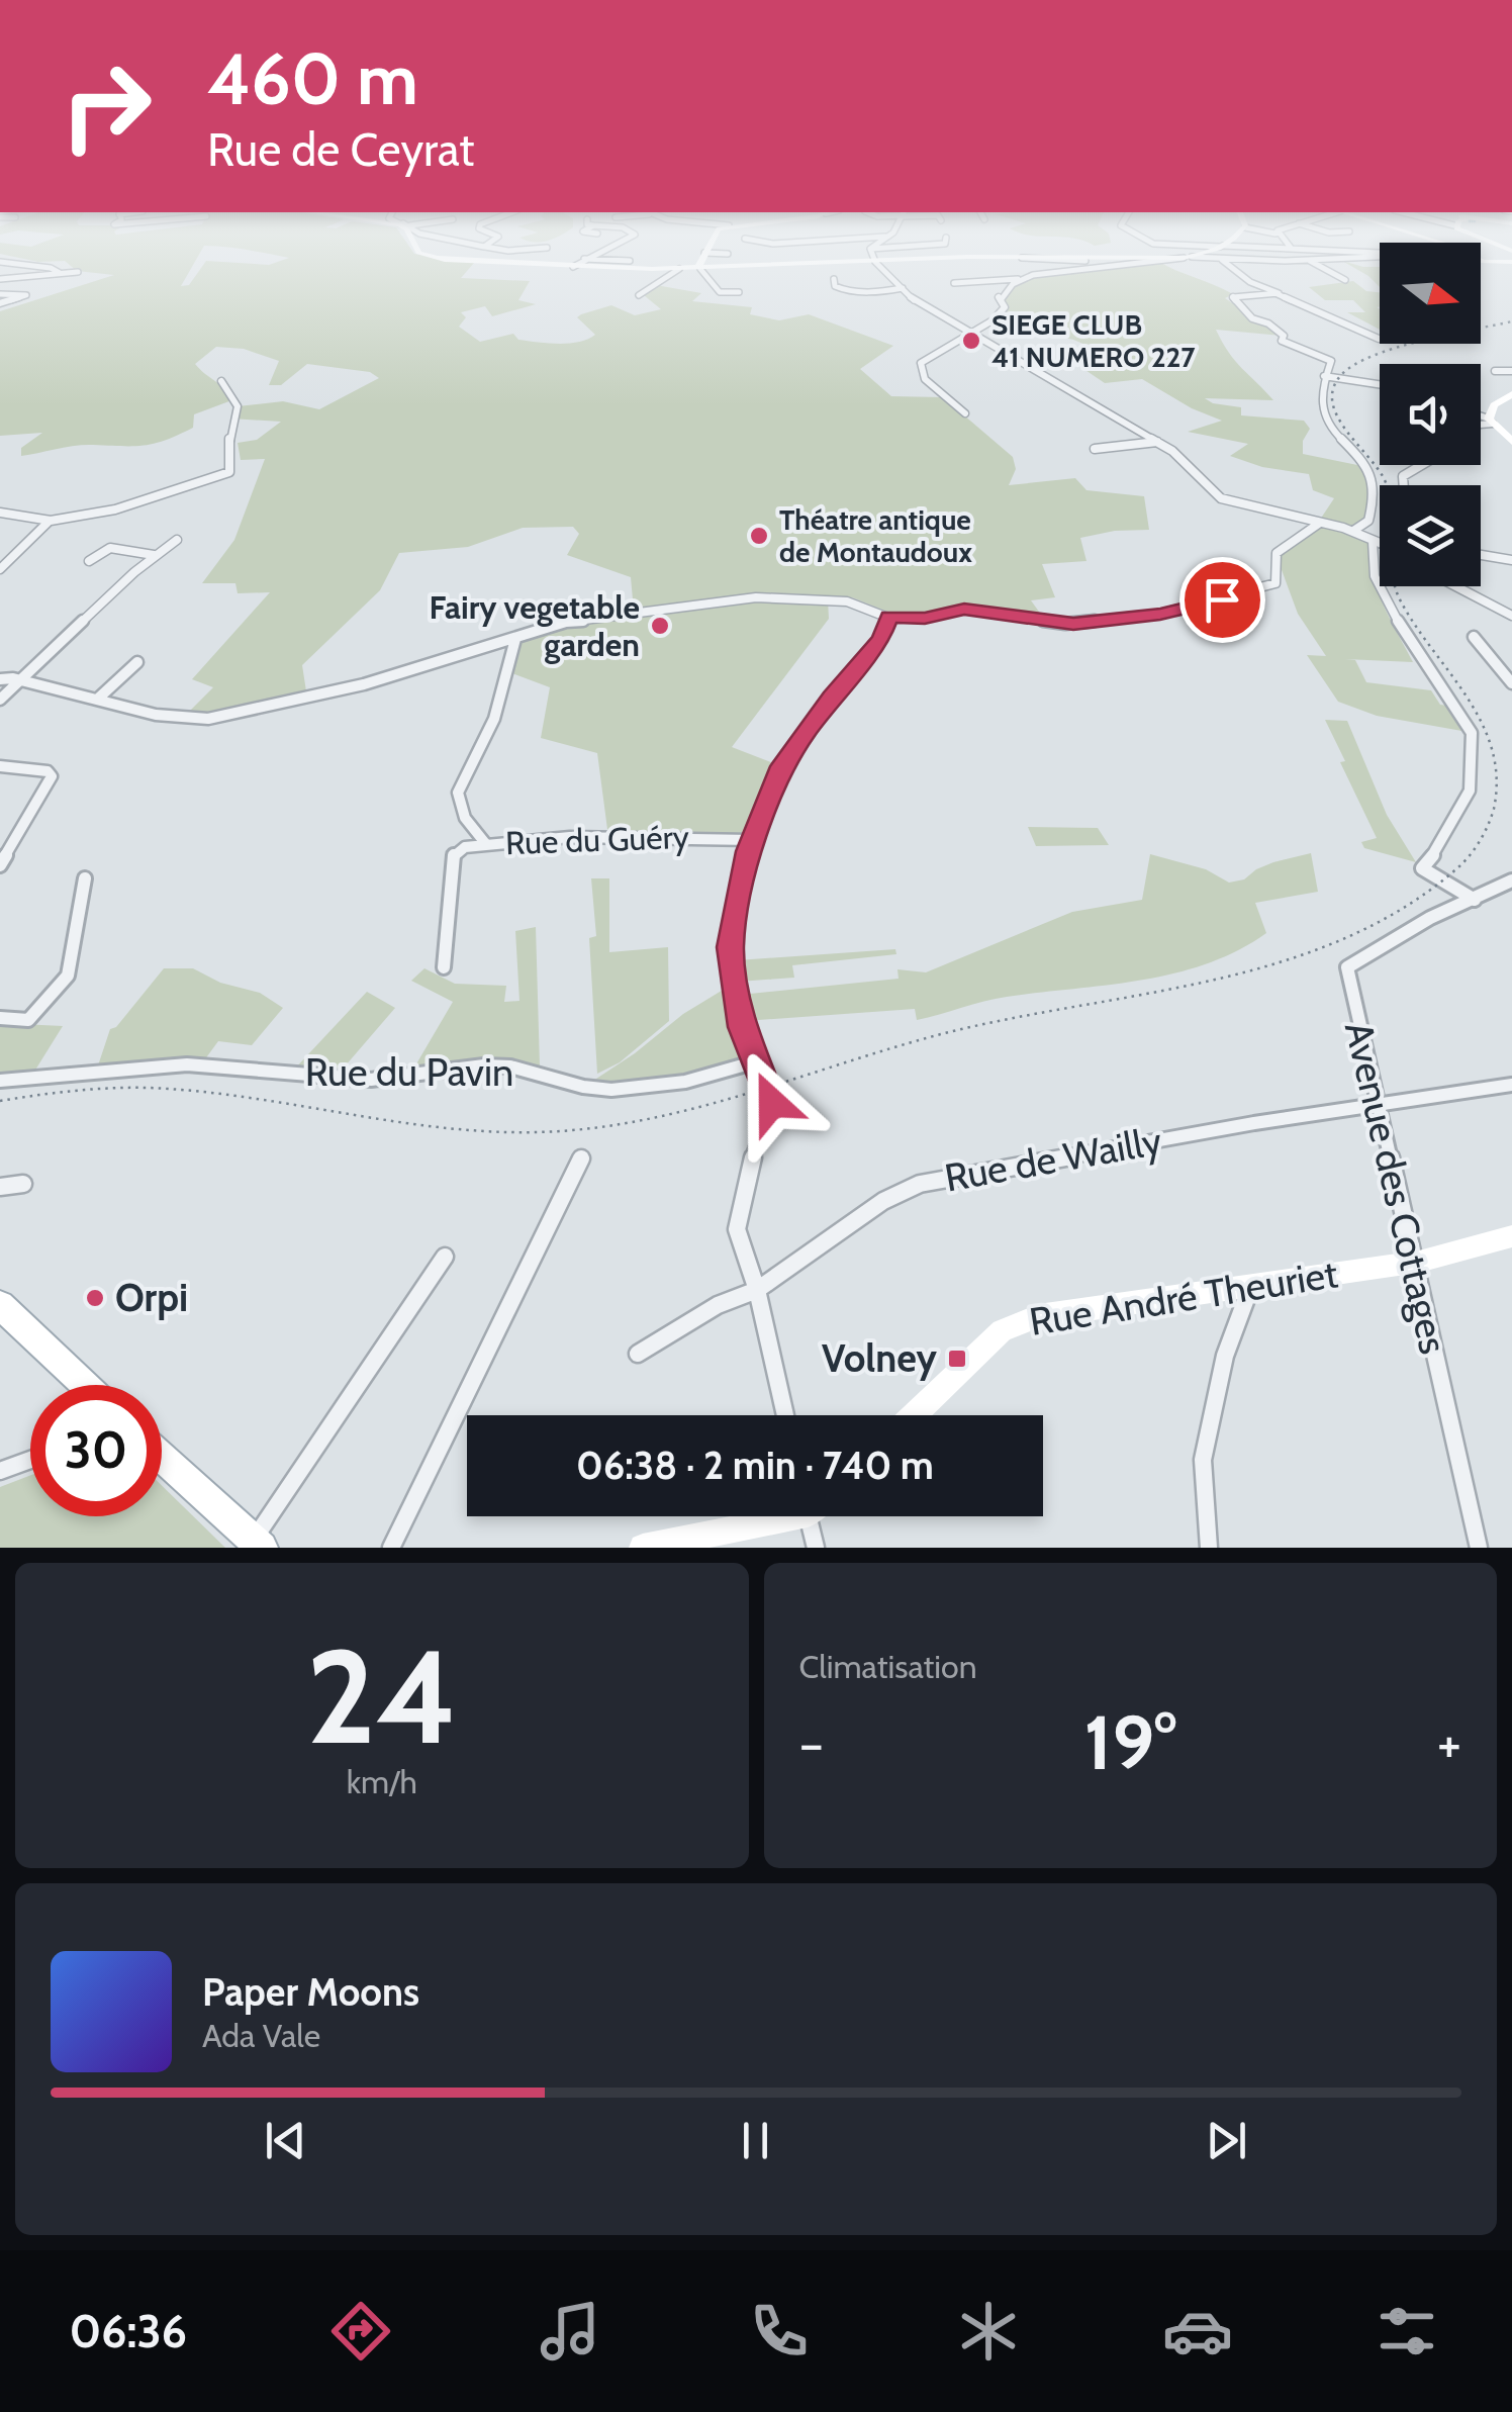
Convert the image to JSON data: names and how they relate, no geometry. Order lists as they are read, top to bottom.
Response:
{
  "streets": {
    "main road": ["Rue André Theuriet"],
    "street": [
      "Rue du Guéry",
      "Rue du Pavin",
      "Rue de Wailly",
      "Avenue des Cottages"
    ]
  },
  "crossings": [
    ["Rue de Wailly", "Avenue des Cottages"],
    ["Avenue des Cottages", "Rue André Theuriet"]
  ],
  "places": {
    "other": [
      "SIEGE CLUB 41 NUMERO 227",
      "Théatre antique de Montaudoux",
      "Fairy vegetable garden",
      "Orpi"
    ],
    "transit": ["Volney"]
  },
  "north": "right",
  "page": {
    "turn": ["460 m", "Rue de Ceyrat"],
    "limit": "30",
    "trip": "06:38 · 2 min · 740 m",
    "tile": [
      ["24", "km/h"],
      "Climatisation"
    ],
    "heat": ["−", "19°", "+"],
    "song": ["Paper Moons", "Ada Vale"],
    "tabs": "06:36"
  }
}
